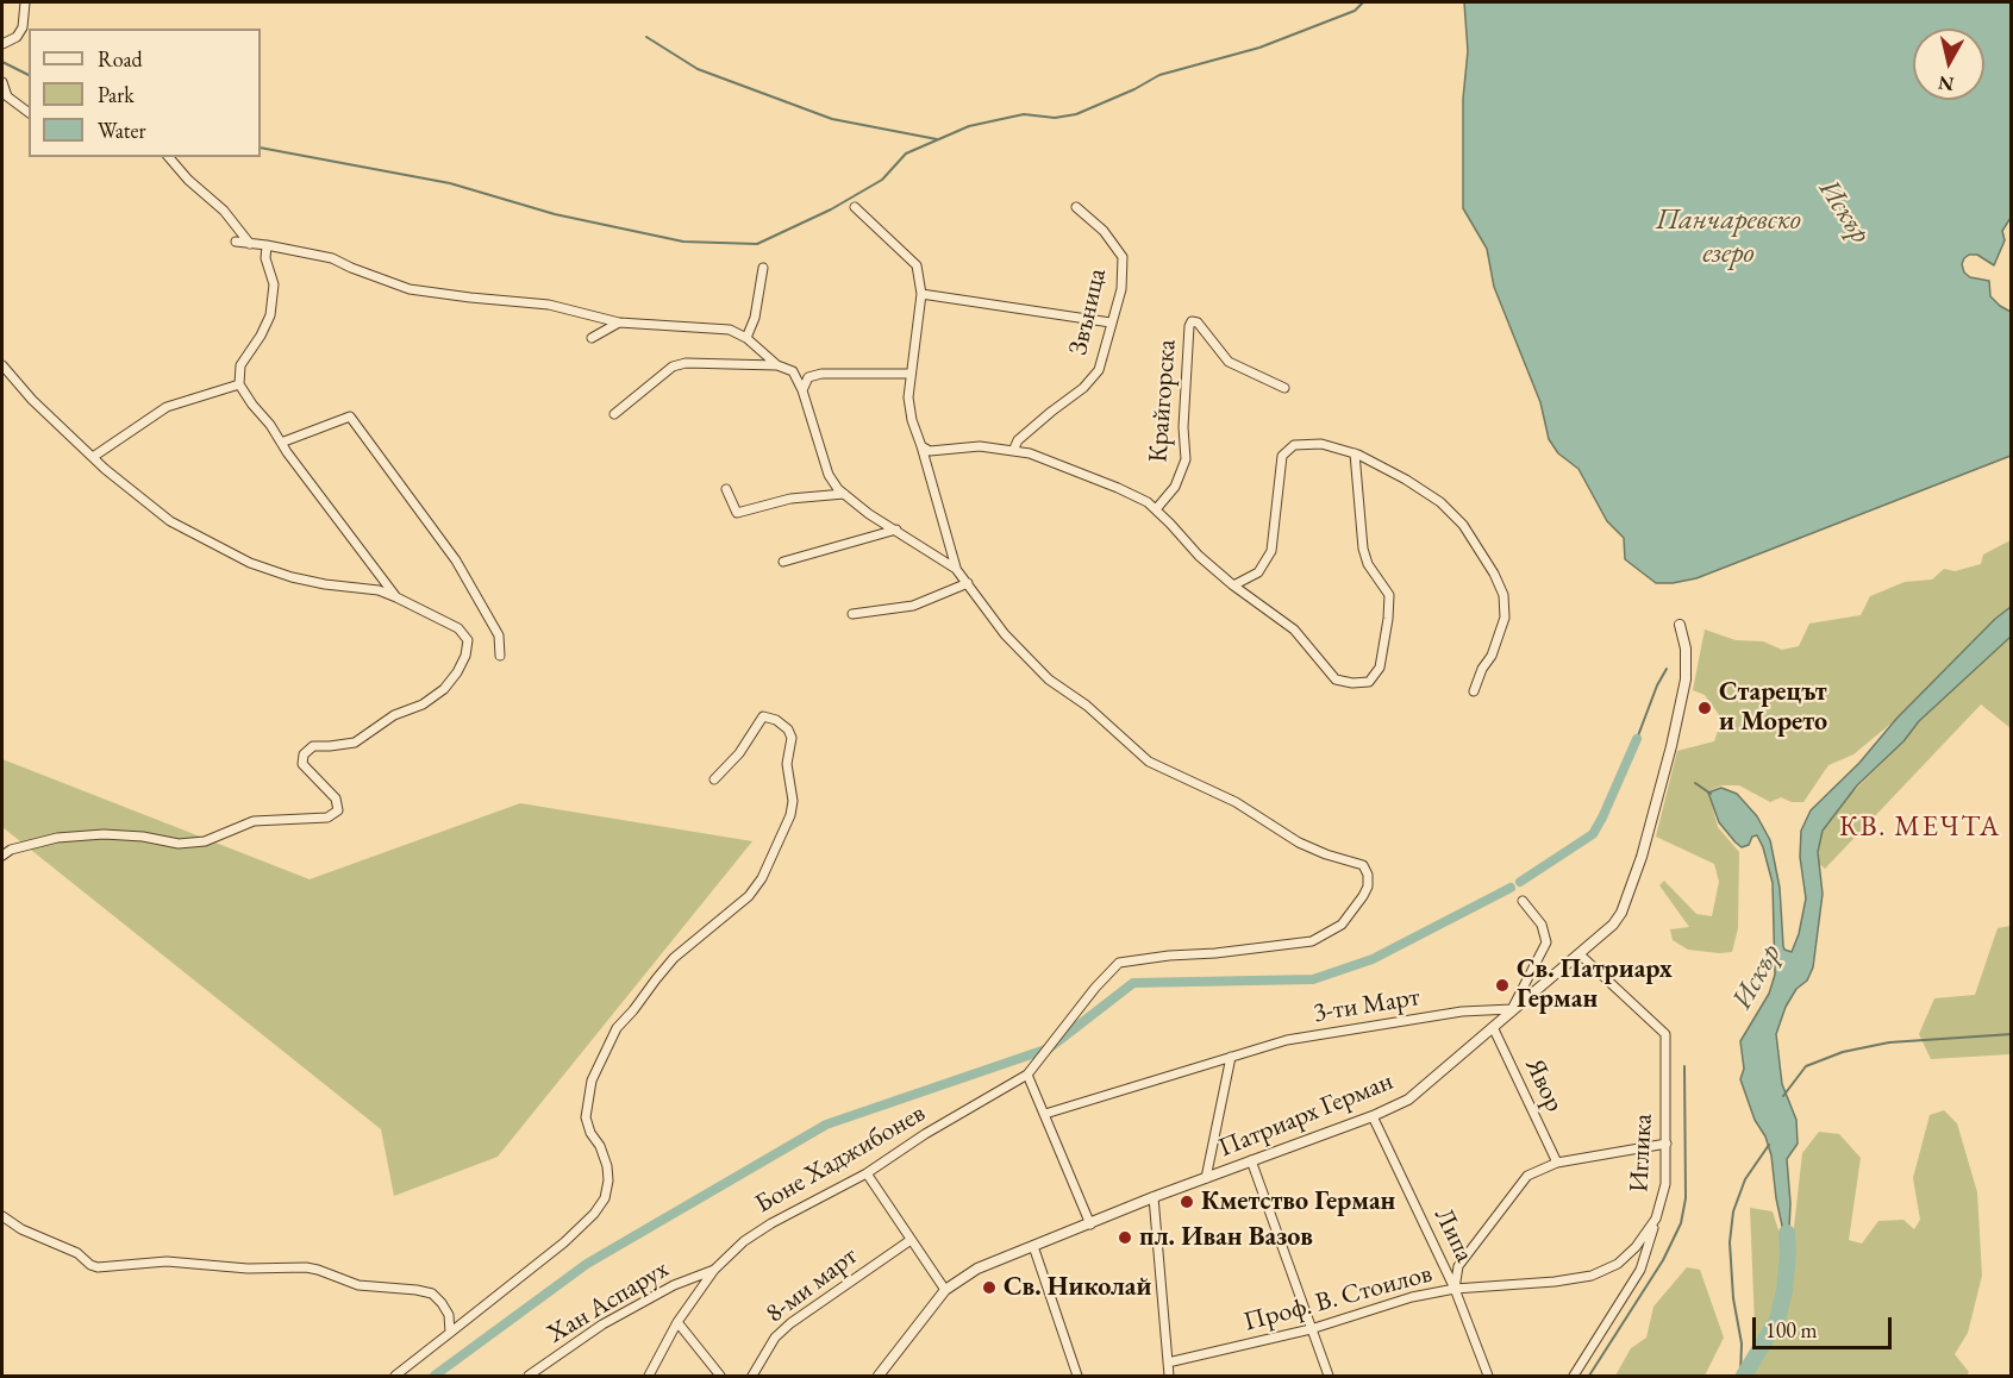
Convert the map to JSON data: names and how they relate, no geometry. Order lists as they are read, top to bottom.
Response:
{
  "streets": {
    "street": [
      "Звъница",
      "Крайгорска",
      "3-ти Март",
      "Явор",
      "Патриарх Герман",
      "Иглика",
      "Боне Хаджибонев",
      "Липа",
      "8-ми март",
      "Проф. В. Стоилов",
      "Хан Аспарух"
    ]
  },
  "crossings": [
    ["3-ти Март", "Патриарх Герман"],
    ["Явор", "Патриарх Герман"],
    ["Явор", "Проф. В. Стоилов"],
    ["Патриарх Герман", "Иглика"],
    ["Патриарх Герман", "Липа"],
    ["Иглика", "Липа"],
    ["Иглика", "Проф. В. Стоилов"],
    ["Боне Хаджибонев", "Хан Аспарух"],
    ["Липа", "Проф. В. Стоилов"]
  ],
  "districts": ["КВ. МЕЧТА"],
  "water": ["Искър", "Панчаревско езеро"],
  "places": [
    "Старецът и Морето",
    "Св. Патриарх Герман",
    "Кметство Герман",
    "пл. Иван Вазов",
    "Св. Николай"
  ],
  "legend": ["Road", "Park", "Water"],
  "scale_bar": "100 m",
  "north": "bottom"
}
